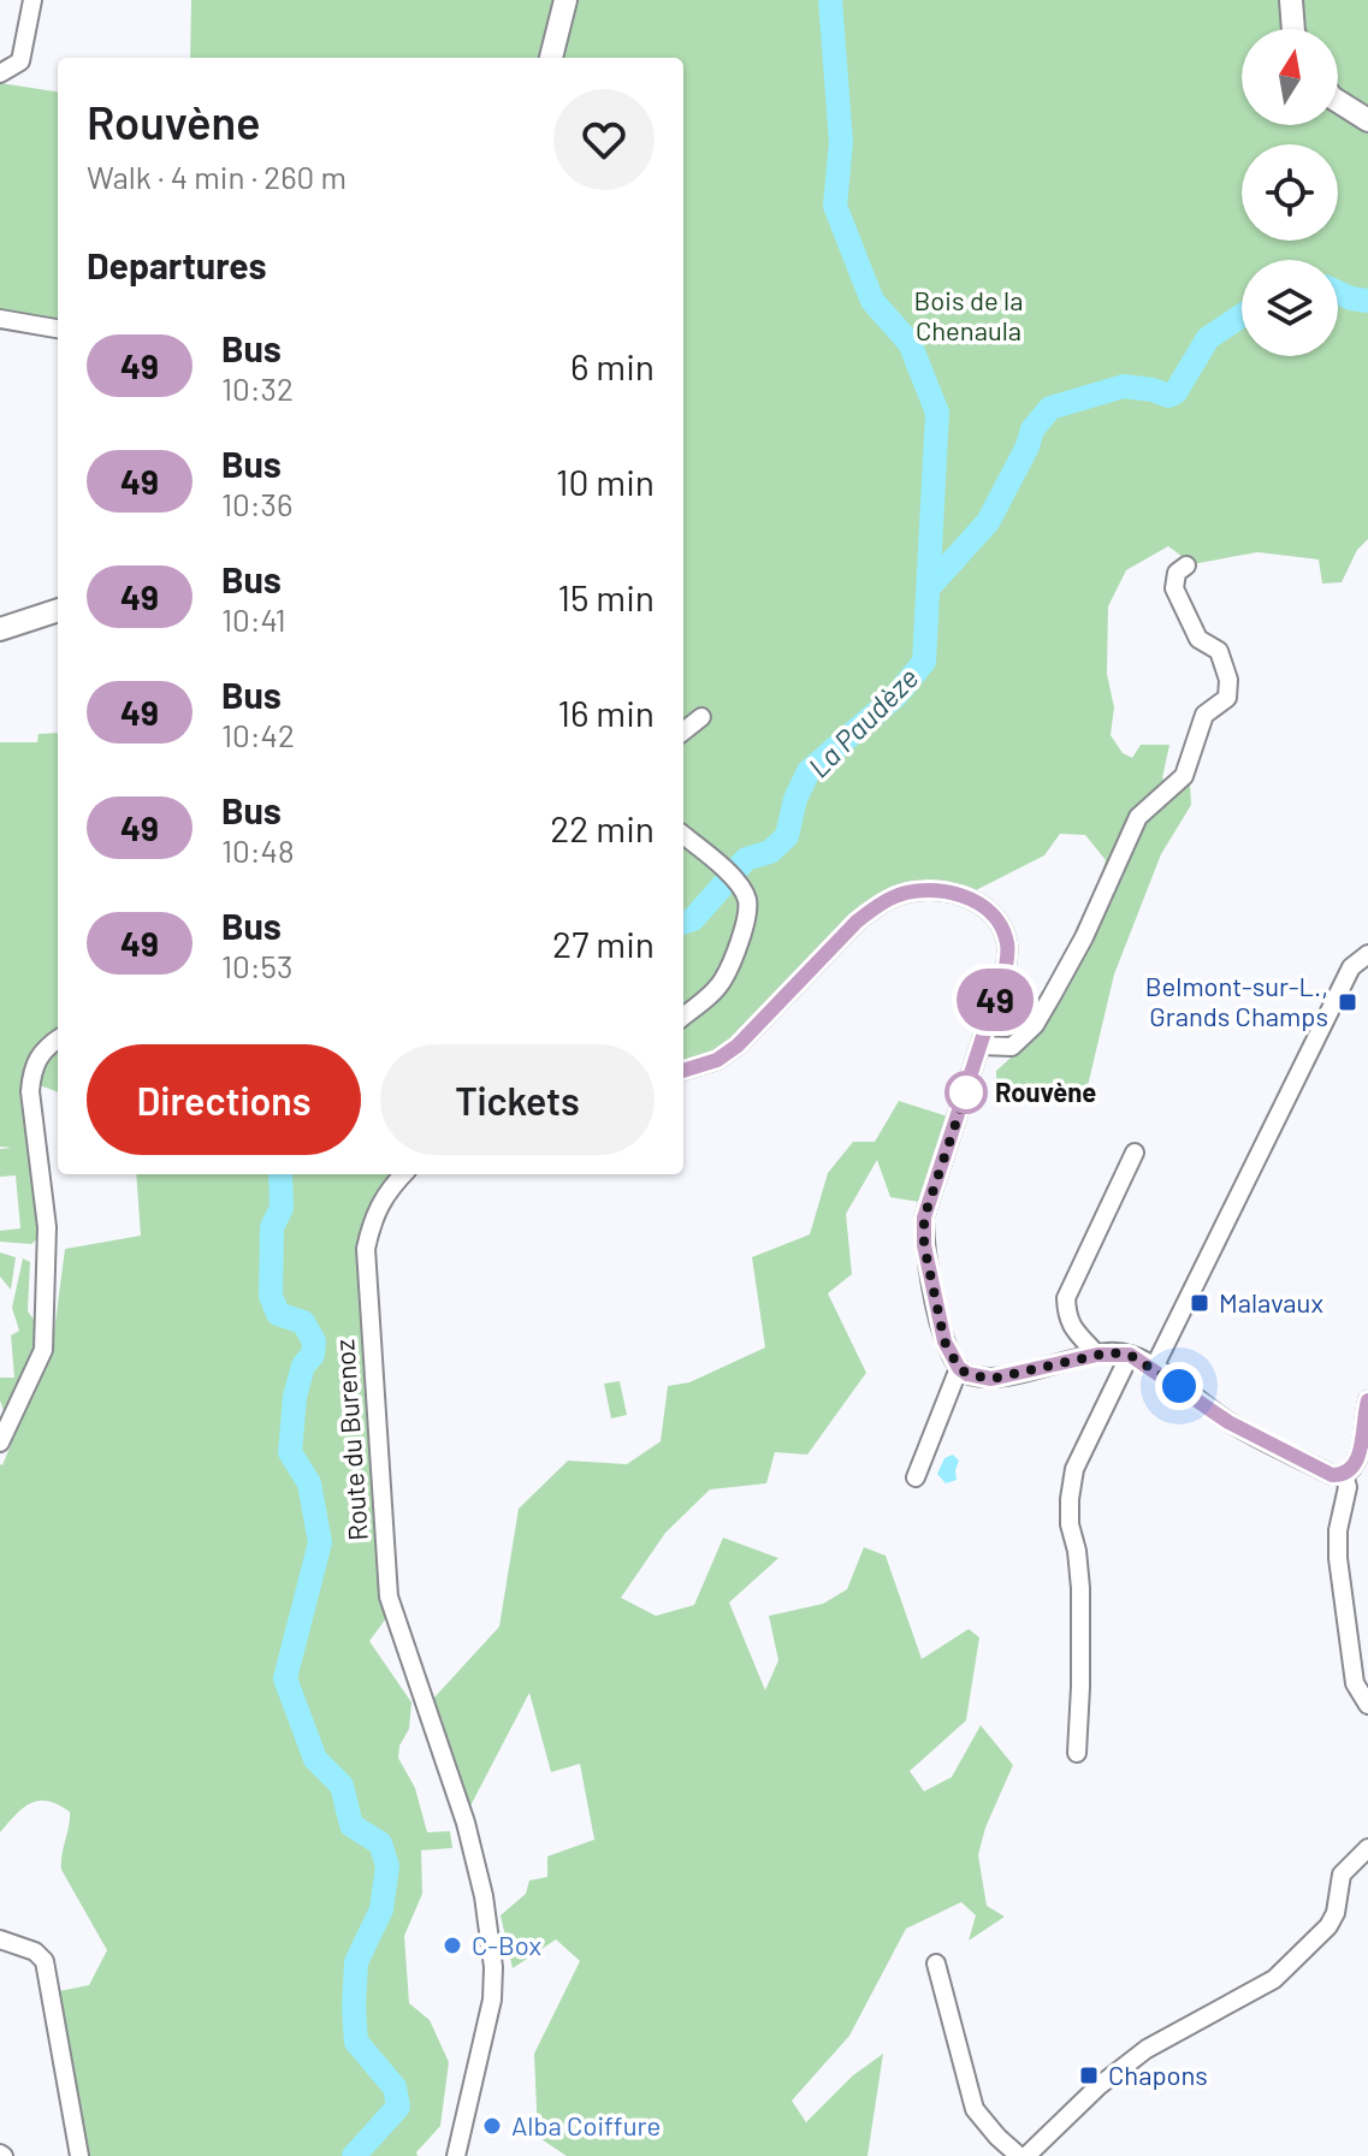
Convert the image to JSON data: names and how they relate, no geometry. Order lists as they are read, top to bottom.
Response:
{
  "streets": {
    "street": ["Route du Burenoz"]
  },
  "water": ["La Paudèze"],
  "parks": ["Bois de la Chenaula"],
  "places": {
    "transit": ["Belmont-sur-L., Grands Champs", "Malavaux", "Chapons"],
    "other": ["Rouvène", "C-Box", "Alba Coiffure"]
  },
  "lines": ["bus line 49"],
  "north": "top",
  "page": {
    "on_map": "49",
    "heading": [
      ["Rouvène", "Walk · 4 min · 260 m"],
      "Departures"
    ],
    "list": [
      {
        "mark": "49",
        "name": "Bus",
        "note": "10:32",
        "value": "6 min"
      },
      {
        "mark": "49",
        "name": "Bus",
        "note": "10:36",
        "value": "10 min"
      },
      {
        "mark": "49",
        "name": "Bus",
        "note": "10:41",
        "value": "15 min"
      },
      {
        "mark": "49",
        "name": "Bus",
        "note": "10:42",
        "value": "16 min"
      },
      {
        "mark": "49",
        "name": "Bus",
        "note": "10:48",
        "value": "22 min"
      },
      {
        "mark": "49",
        "name": "Bus",
        "note": "10:53",
        "value": "27 min"
      }
    ],
    "buttons": ["Directions", "Tickets"]
  }
}
